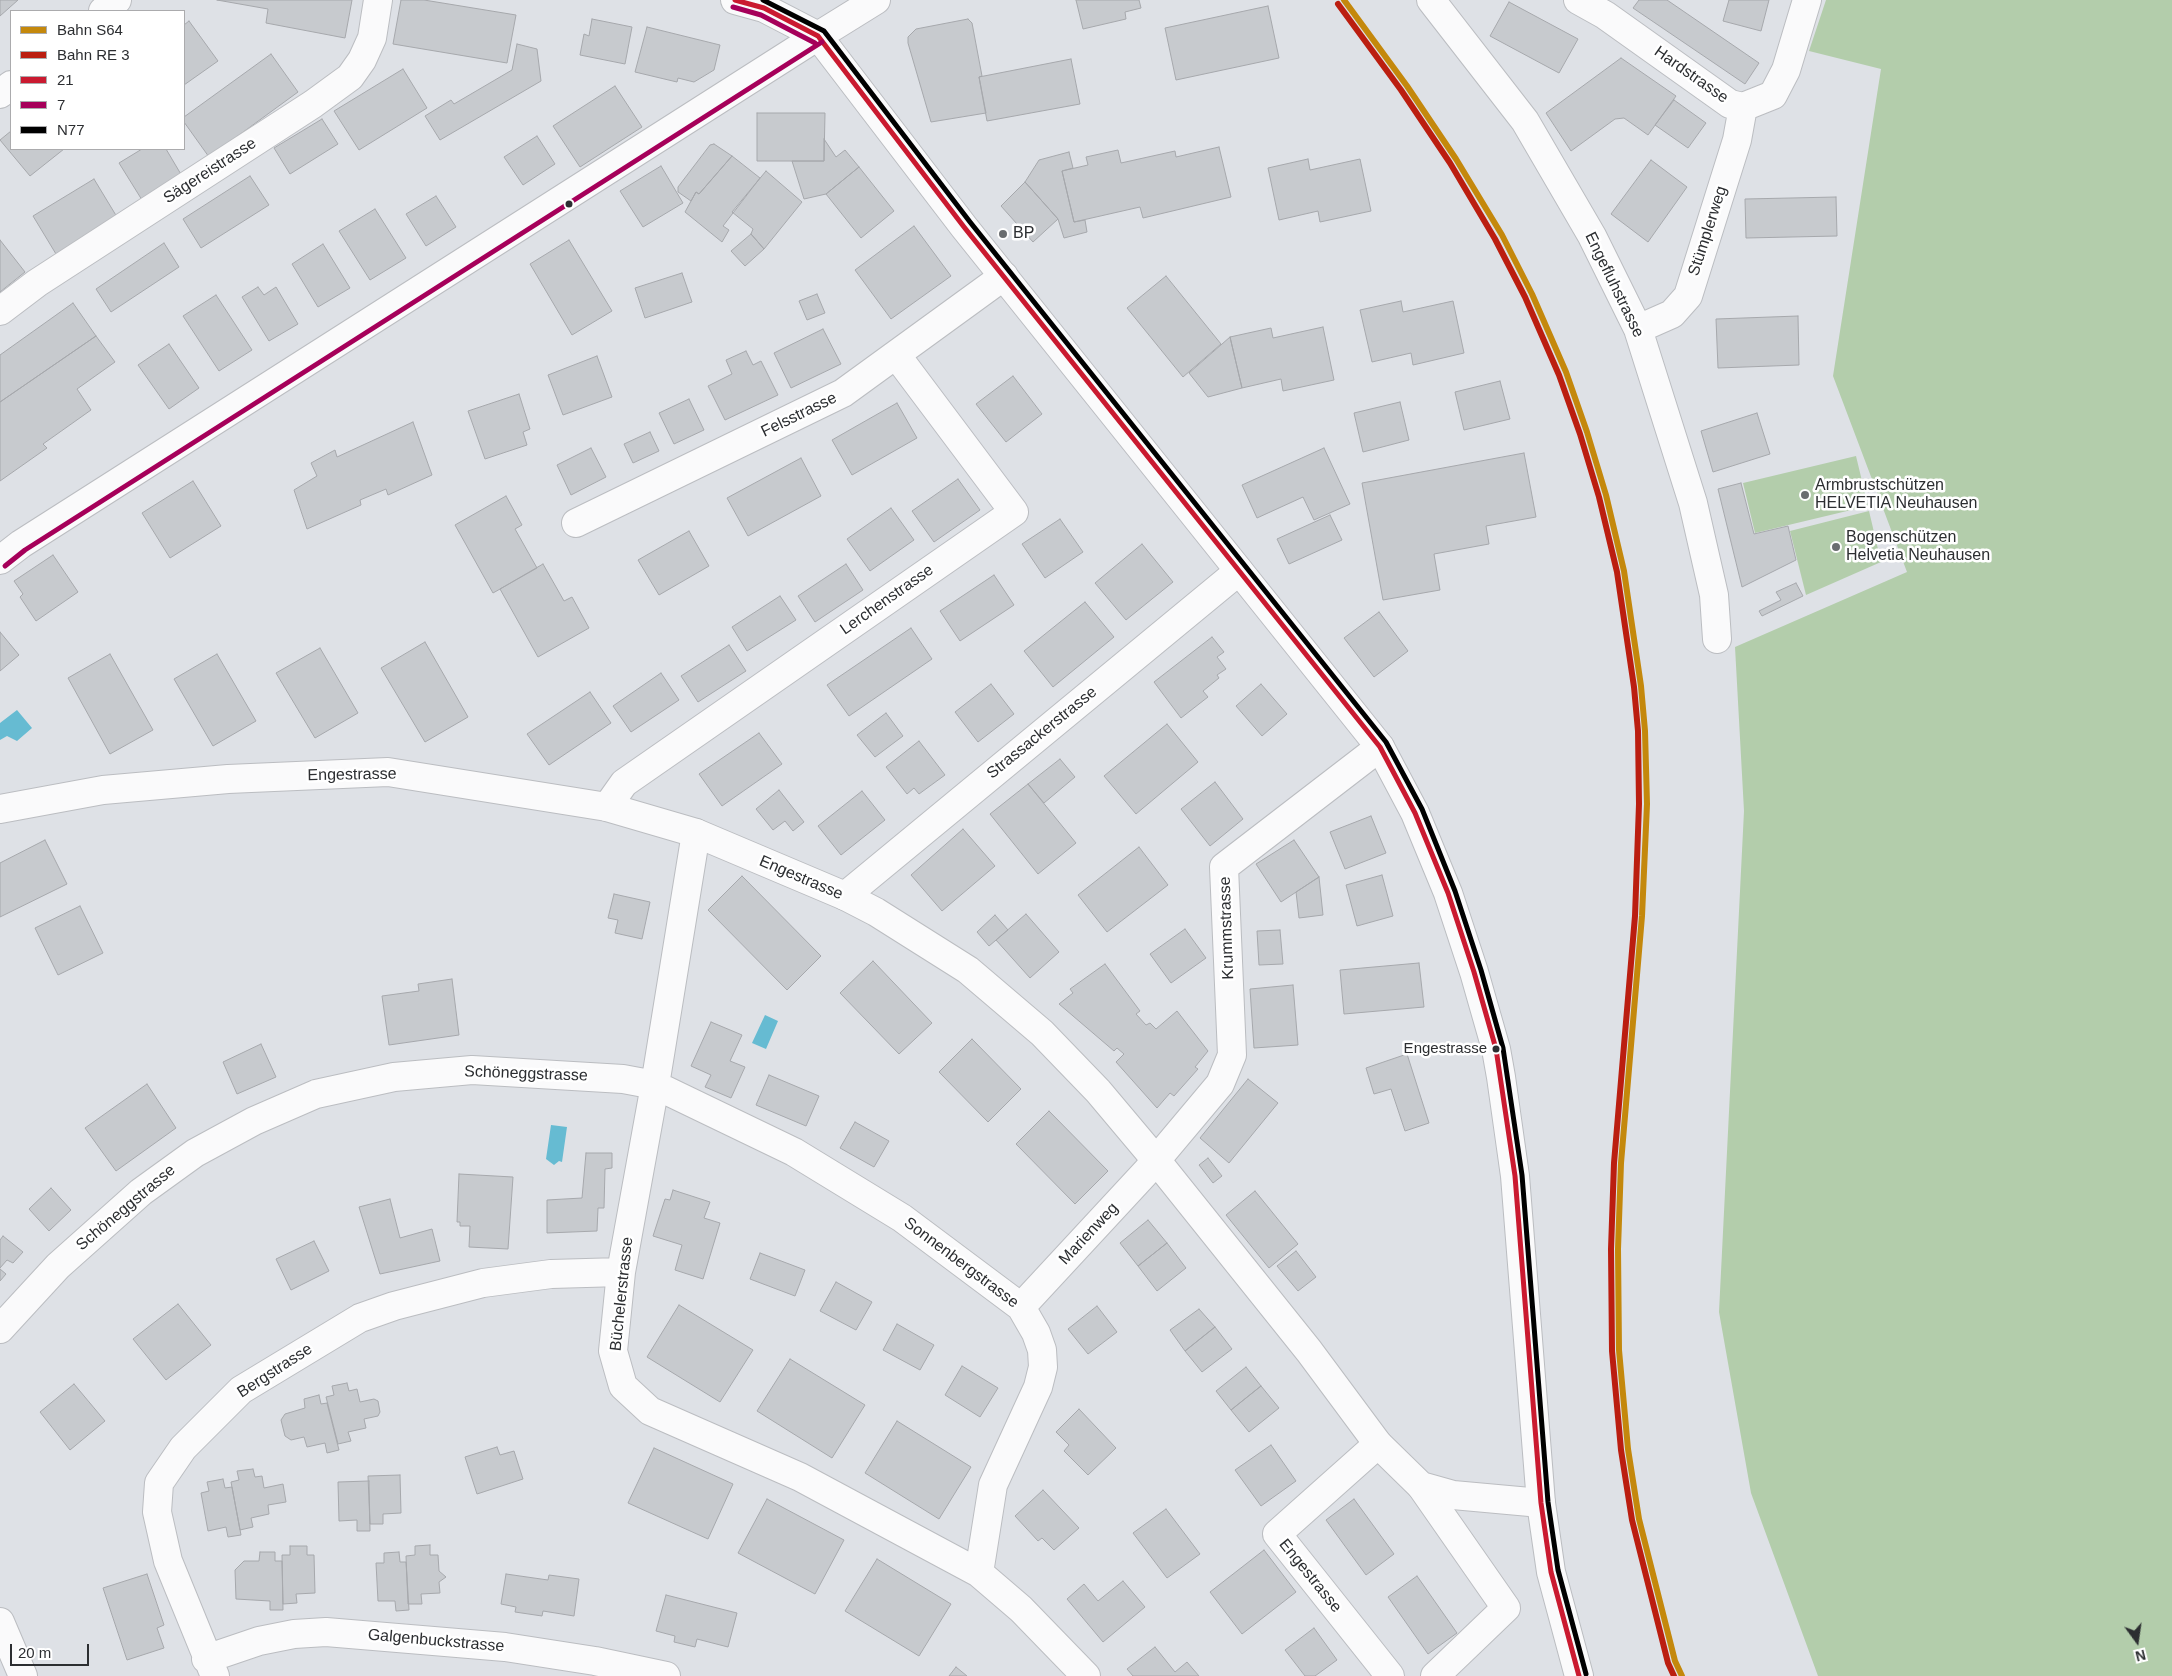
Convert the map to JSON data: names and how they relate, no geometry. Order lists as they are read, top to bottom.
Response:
{
  "streets": {
    "street": [
      "Hardstrasse",
      "Sägereistrasse",
      "Stümplerweg",
      "Engefluhstrasse",
      "Felsstrasse",
      "Lerchenstrasse",
      "Strassackerstrasse",
      "Engestrasse",
      "Krummstrasse",
      "Schöneggstrasse",
      "Marienweg",
      "Sonnenbergstrasse",
      "Büchelerstrasse",
      "Bergstrasse",
      "Galgenbuckstrasse"
    ]
  },
  "crossings": [
    ["Hardstrasse", "Stümplerweg"],
    ["Stümplerweg", "Engefluhstrasse"],
    ["Felsstrasse", "Lerchenstrasse"],
    ["Lerchenstrasse", "Engestrasse"],
    ["Strassackerstrasse", "Engestrasse"],
    ["Engestrasse", "Krummstrasse"],
    ["Engestrasse", "Marienweg"],
    ["Engestrasse", "Büchelerstrasse"],
    ["Krummstrasse", "Marienweg"],
    ["Schöneggstrasse", "Sonnenbergstrasse"],
    ["Schöneggstrasse", "Büchelerstrasse"],
    ["Marienweg", "Sonnenbergstrasse"],
    ["Sonnenbergstrasse", "Büchelerstrasse"],
    ["Büchelerstrasse", "Bergstrasse"],
    ["Bergstrasse", "Galgenbuckstrasse"]
  ],
  "places": [
    "BP",
    "Armbrustschützen HELVETIA Neuhausen",
    "Bogenschützen Helvetia Neuhausen",
    "Engestrasse"
  ],
  "lines": [
    "rail line S64",
    "transit line 21",
    "transit line N77",
    "transit line 7"
  ],
  "legend": [
    "Bahn S64",
    "Bahn RE 3",
    "21",
    "7",
    "N77"
  ],
  "scale_bar": "20 m",
  "north": "bottom"
}
